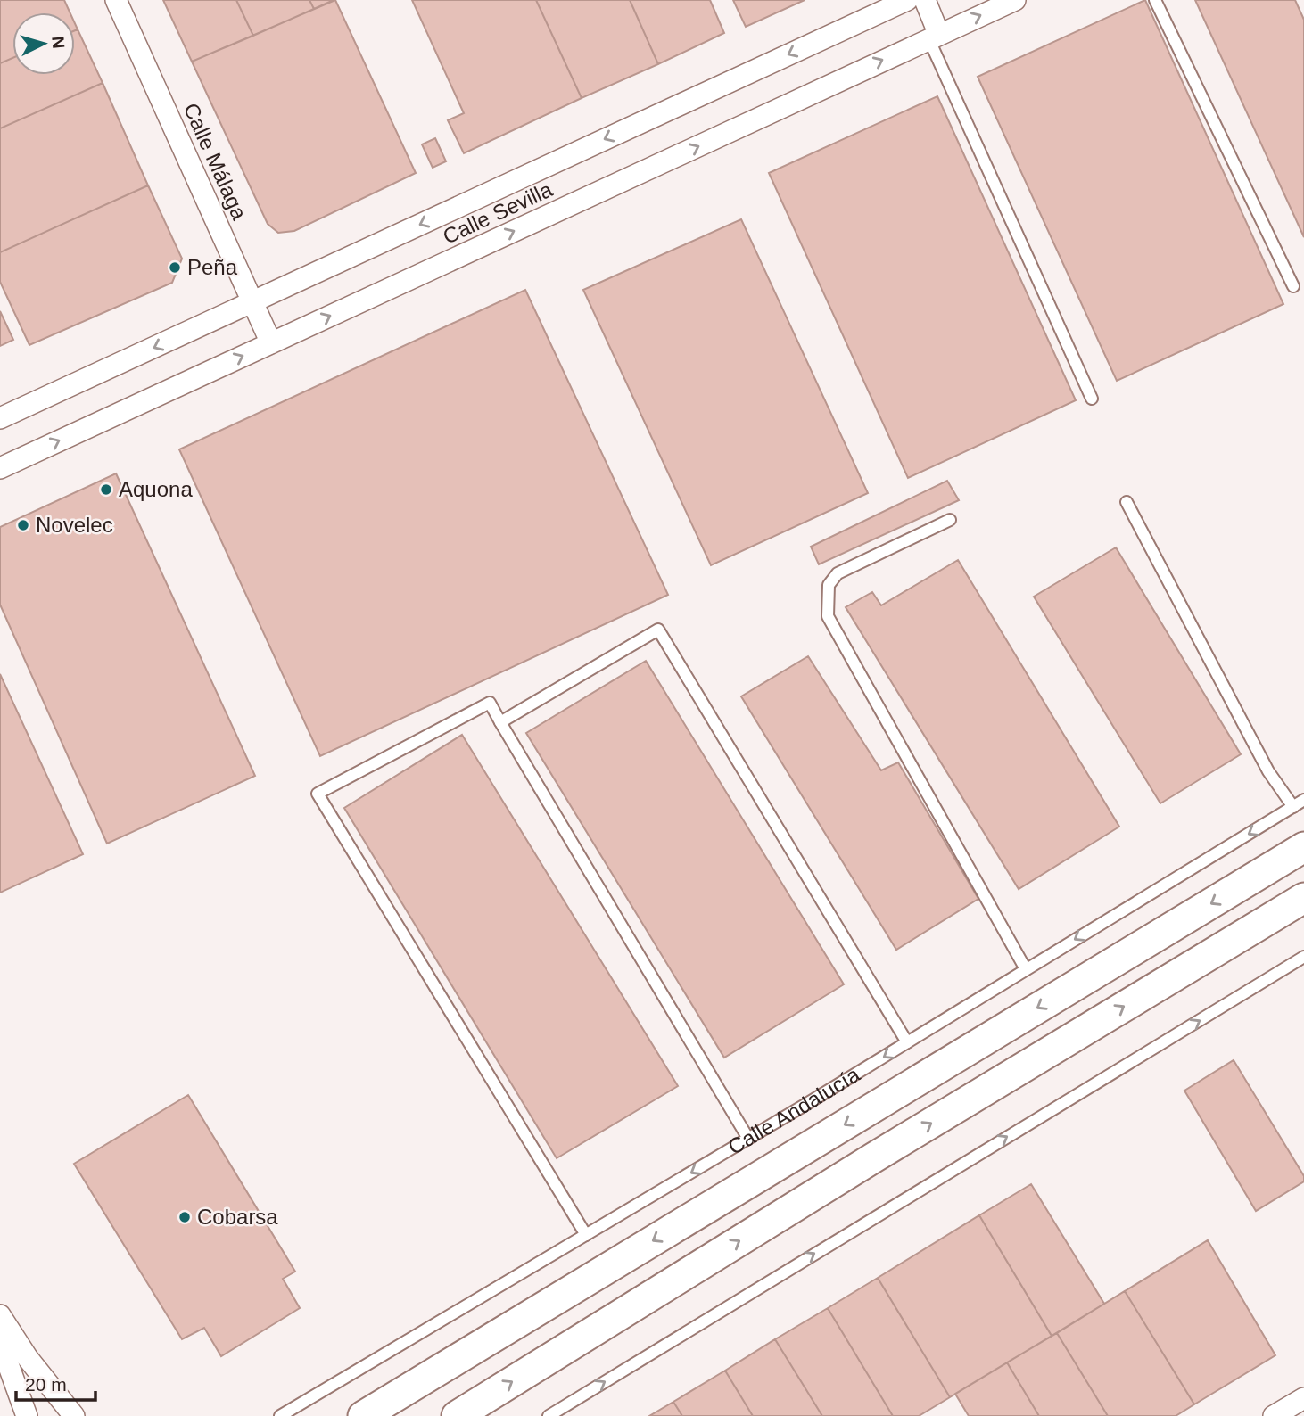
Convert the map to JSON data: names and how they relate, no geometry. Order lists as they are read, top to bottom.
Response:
{
  "streets": {
    "main road": ["Calle Andalucía"],
    "street": ["Calle Málaga", "Calle Sevilla"]
  },
  "crossings": [
    ["Calle Málaga", "Calle Sevilla"]
  ],
  "places": [
    "Peña",
    "Aquona",
    "Novelec",
    "Cobarsa"
  ],
  "scale_bar": "20 m",
  "north": "right"
}
